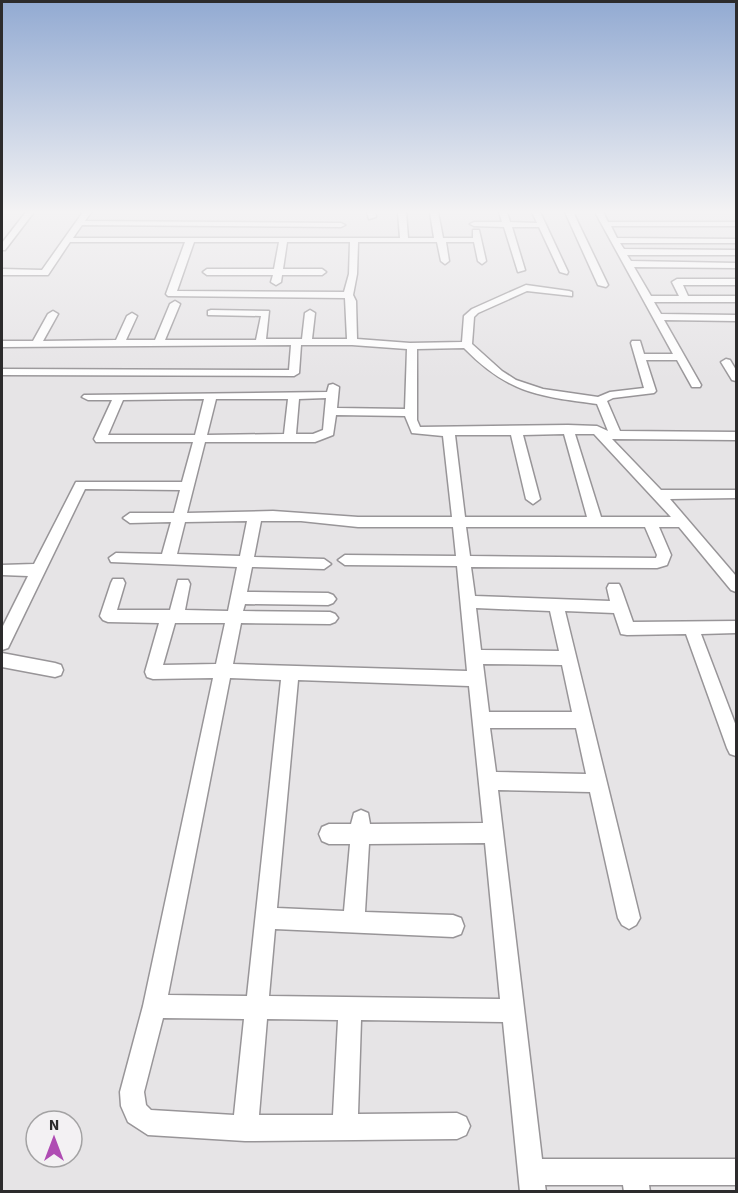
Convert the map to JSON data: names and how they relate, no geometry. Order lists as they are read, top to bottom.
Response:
{
  "north": "top"
}
